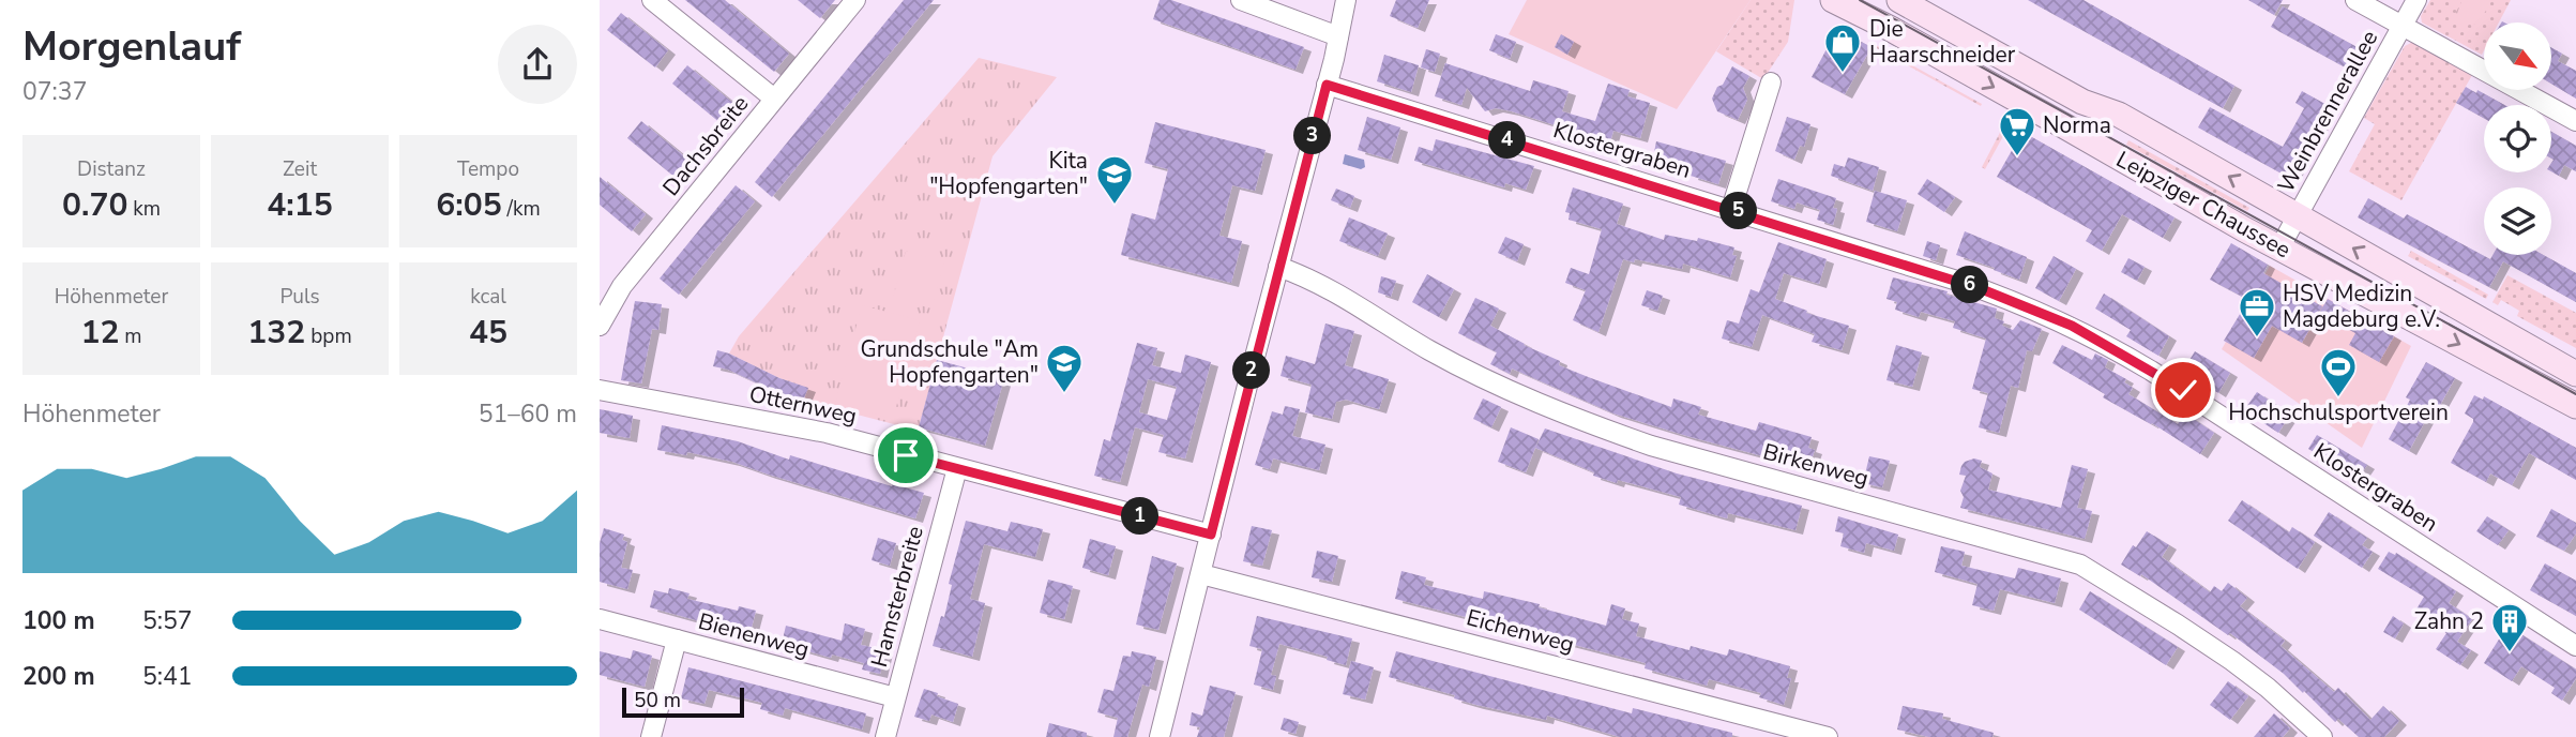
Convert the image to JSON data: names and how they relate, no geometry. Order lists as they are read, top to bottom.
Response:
{
  "streets": {
    "main road": ["Leipziger Chaussee"],
    "street": [
      "Weinbrennerallee",
      "Dachsbreite",
      "Klostergraben",
      "Otternweg",
      "Birkenweg",
      "Hamsterbreite",
      "Eichenweg",
      "Bienenweg"
    ]
  },
  "crossings": [
    ["Weinbrennerallee", "Leipziger Chaussee"],
    ["Otternweg", "Hamsterbreite"],
    ["Hamsterbreite", "Bienenweg"]
  ],
  "places": {
    "shop": ["Die Haarschneider"],
    "supermarket": ["Norma"],
    "school or university": ["Kita \"Hopfengarten\"", "Grundschule \"Am Hopfengarten\""],
    "office": ["HSV Medizin Magdeburg e.V."],
    "sports": ["Hochschulsportverein"],
    "building": ["Zahn 2"]
  },
  "scale_bar": "50 m",
  "north": "bottom right",
  "page": {
    "heading": ["Morgenlauf", "07:37"],
    "pins": [
      "3",
      "4",
      "5",
      "6",
      "2",
      "1"
    ],
    "stats": [
      ["Distanz", "0.70 km"],
      ["Zeit", "4:15"],
      ["Tempo", "6:05 /km"],
      ["Höhenmeter", "12 m"],
      ["Puls", "132 bpm"],
      ["kcal", "45"]
    ],
    "chart": ["Höhenmeter", "51–60 m"],
    "list": [
      {
        "name": "100 m",
        "note": "5:57"
      },
      {
        "name": "200 m",
        "note": "5:41"
      }
    ],
    "scale": "50 m"
  }
}
